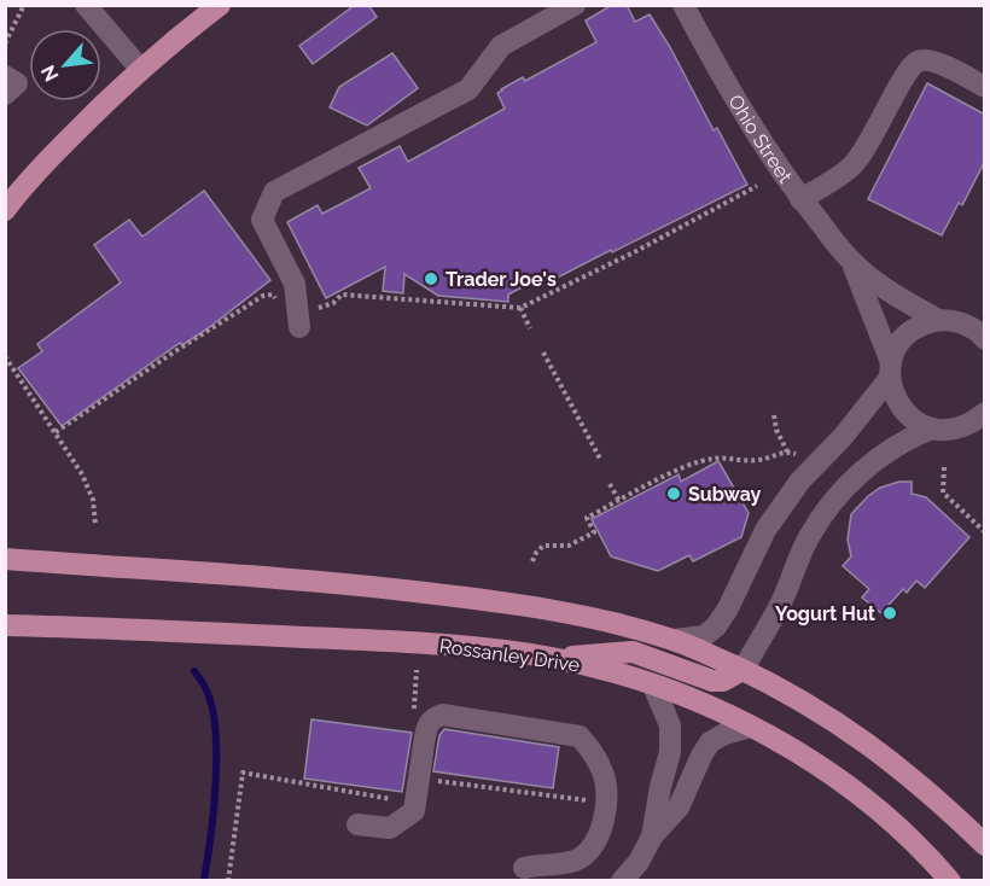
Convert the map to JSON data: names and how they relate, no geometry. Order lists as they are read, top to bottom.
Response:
{
  "streets": {
    "main road": ["Rossanley Drive"],
    "street": ["Ohio Street"]
  },
  "places": ["Trader Joe's", "Subway", "Yogurt Hut"],
  "north": "bottom left"
}
